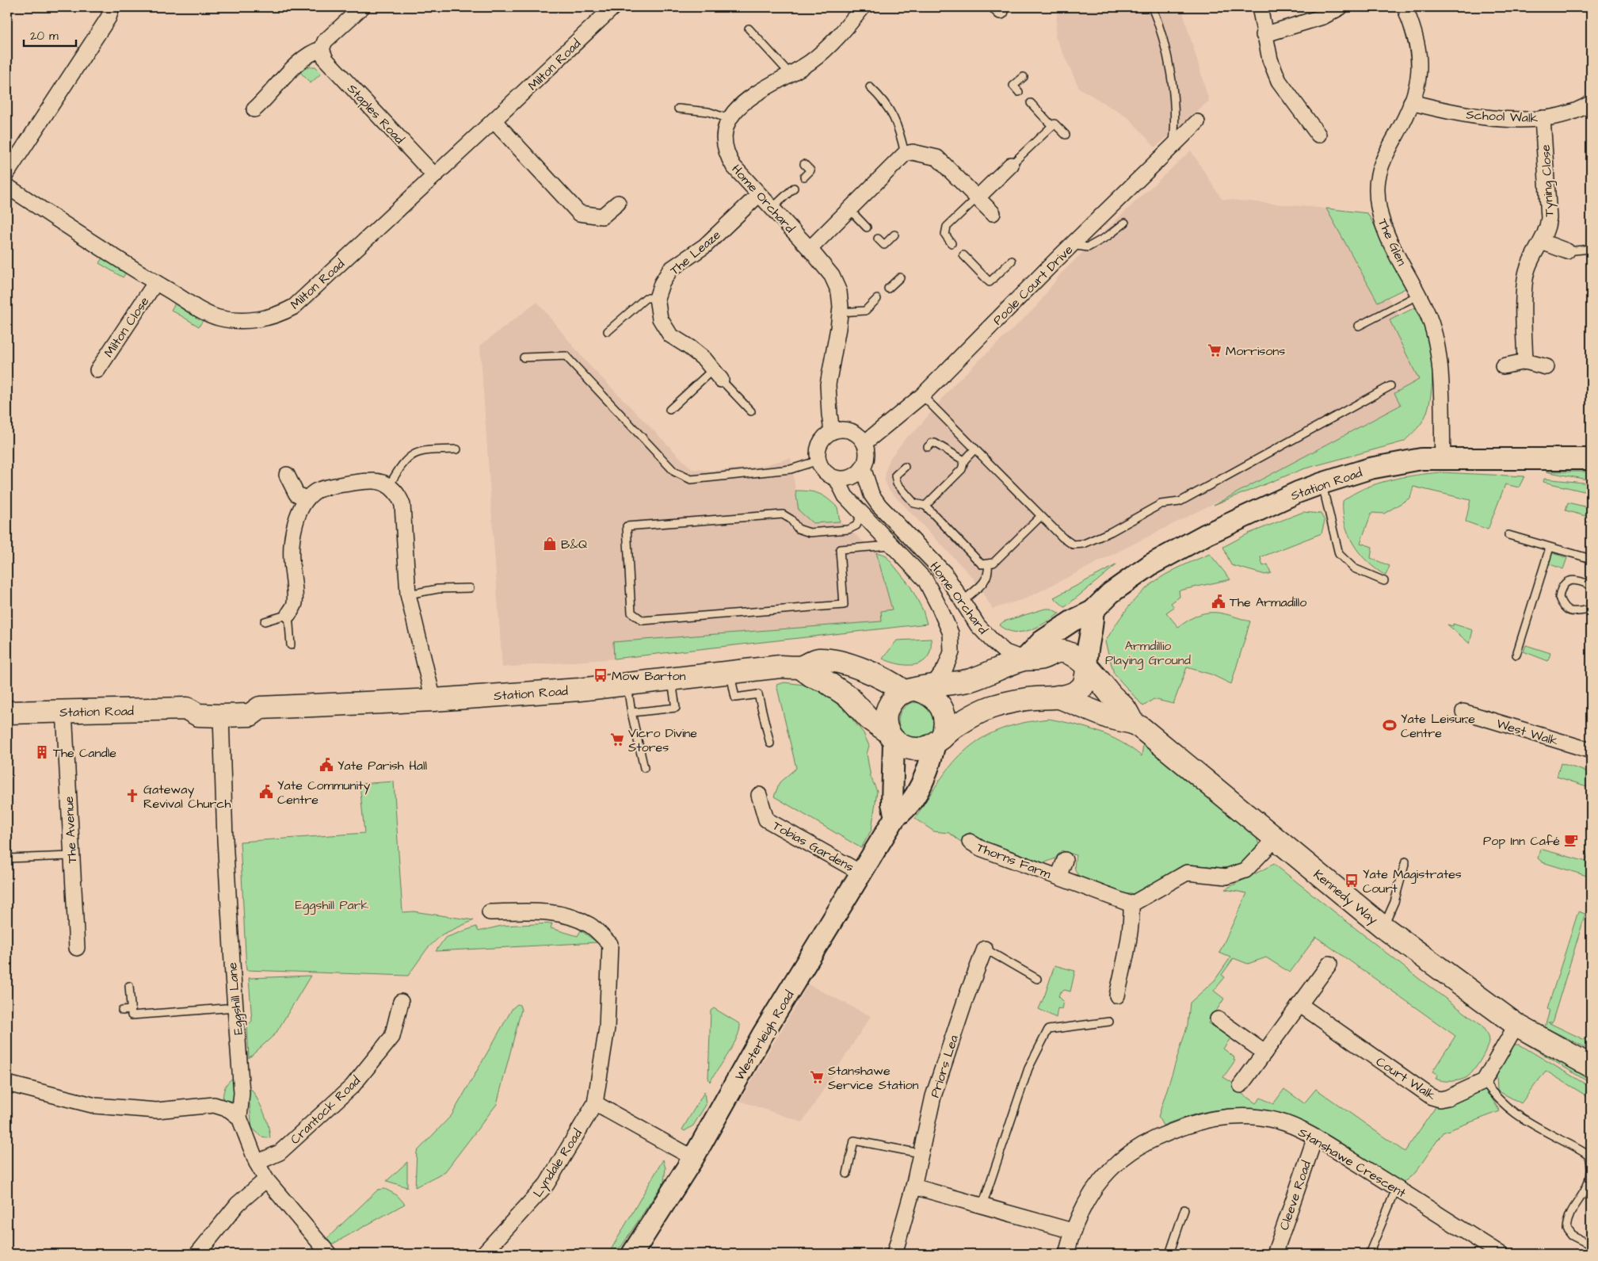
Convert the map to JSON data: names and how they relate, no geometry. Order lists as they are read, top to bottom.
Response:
{
  "streets": {
    "main road": ["Station Road", "Kennedy Way", "Westerleigh Road"],
    "street": [
      "Milton Road",
      "Staples Road",
      "School Walk",
      "Tyning Close",
      "Home Orchard",
      "The Glen",
      "The Leaze",
      "Poole Court Drive",
      "Milton Close",
      "West Walk",
      "The Avenue",
      "Tobias Gardens",
      "Thorns Farm",
      "Eggshill Lane",
      "Priors Lea",
      "Court Walk",
      "Crantock Road",
      "Stanshawe Crescent",
      "Lyndale Road",
      "Cleeve Road"
    ]
  },
  "crossings": [
    ["Milton Road", "Staples Road"],
    ["Milton Road", "Milton Close"],
    ["School Walk", "Tyning Close"],
    ["School Walk", "The Glen"],
    ["Home Orchard", "The Leaze"],
    ["Home Orchard", "Poole Court Drive"],
    ["Home Orchard", "Station Road"],
    ["Home Orchard", "Kennedy Way"],
    ["Home Orchard", "Westerleigh Road"],
    ["The Glen", "Station Road"],
    ["Station Road", "The Avenue"],
    ["Station Road", "Kennedy Way"],
    ["Station Road", "Eggshill Lane"],
    ["Station Road", "Westerleigh Road"],
    ["Tobias Gardens", "Westerleigh Road"],
    ["Kennedy Way", "Westerleigh Road"],
    ["Eggshill Lane", "Crantock Road"],
    ["Stanshawe Crescent", "Cleeve Road"]
  ],
  "parks": ["Armdillio Playing Ground", "Eggshill Park"],
  "places": {
    "supermarket": ["Morrisons", "Vicro Divine Stores", "Stanshawe Service Station"],
    "shop": ["B&Q"],
    "public building": ["The Armadillo", "Yate Parish Hall", "Yate Community Centre"],
    "bus stop": ["Mow Barton", "Yate Magistrates Court"],
    "sports": ["Yate Leisure Centre"],
    "building": ["The Candle"],
    "church": ["Gateway Revival Church"],
    "cafe": ["Pop Inn Café"]
  },
  "scale_bar": "20 m"
}
